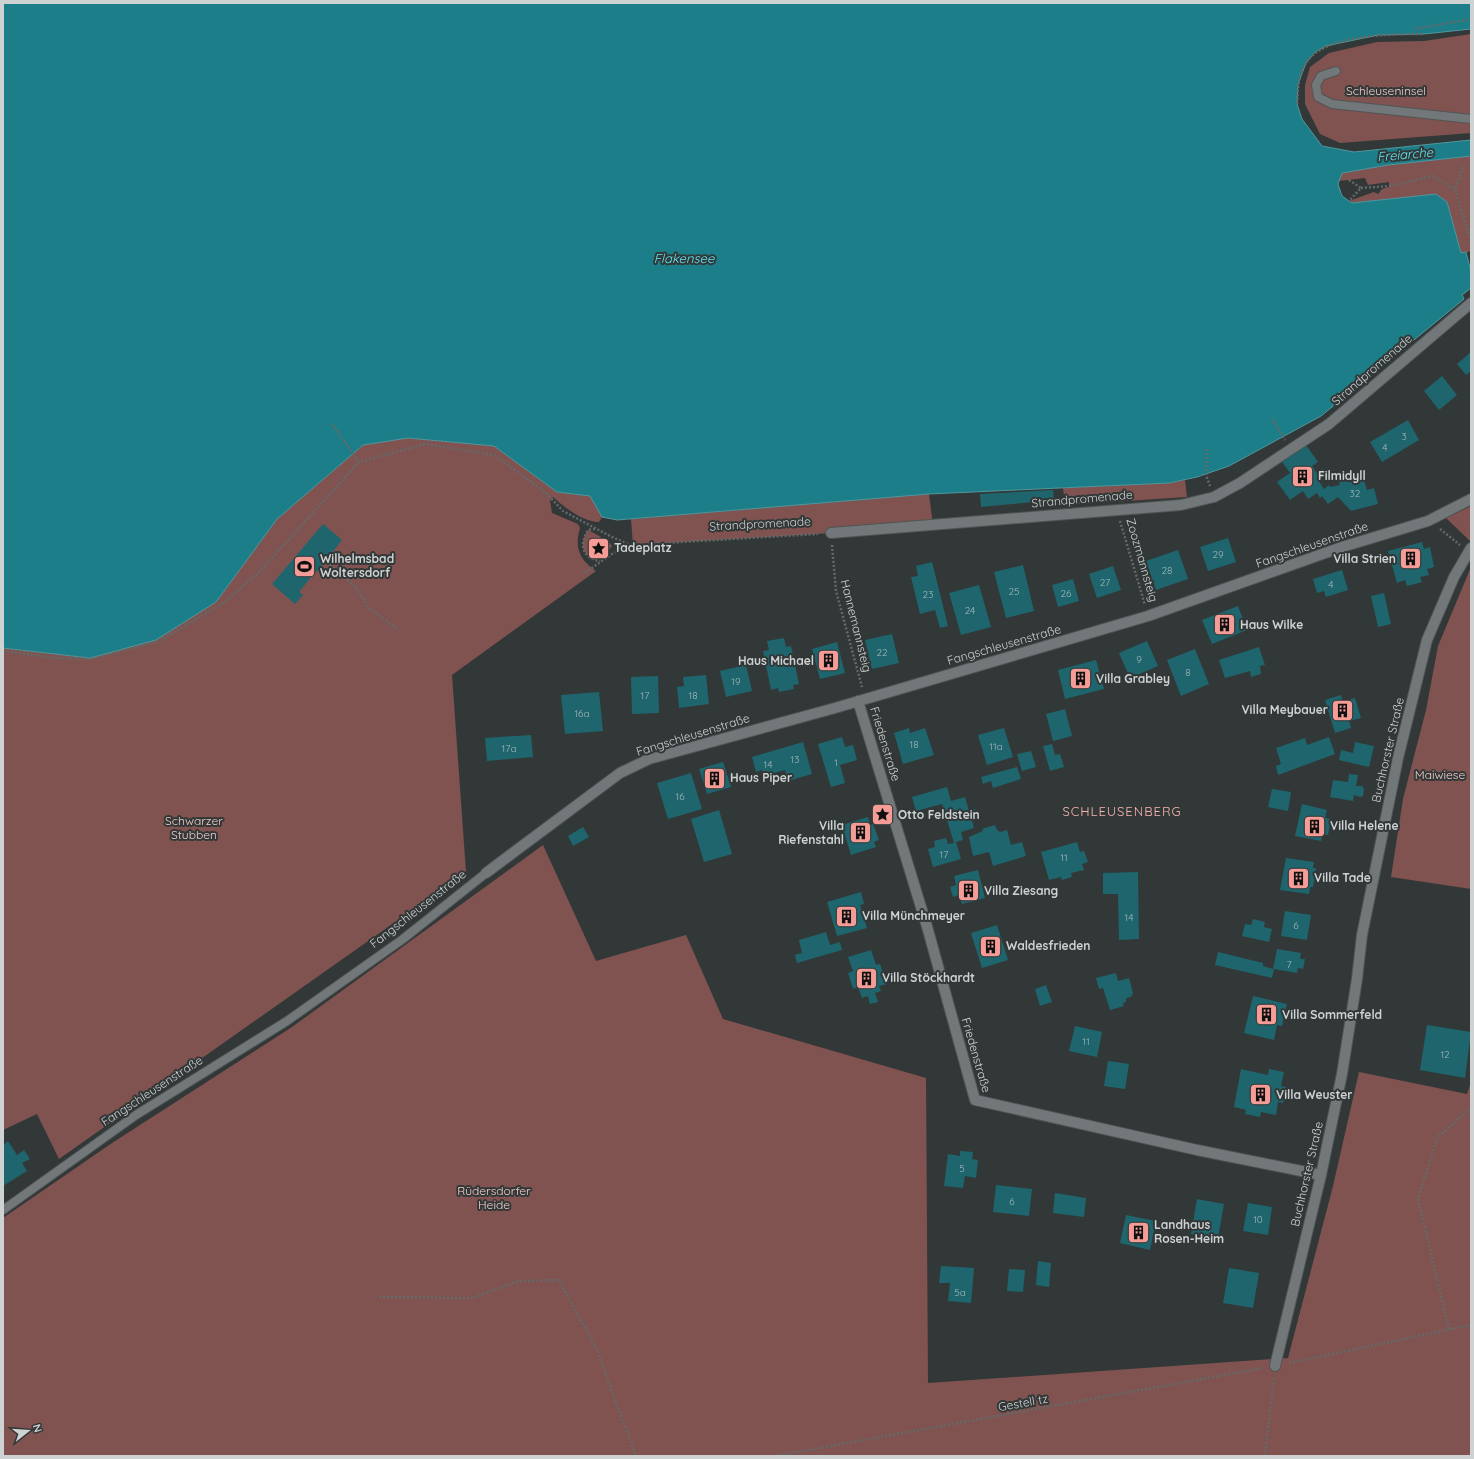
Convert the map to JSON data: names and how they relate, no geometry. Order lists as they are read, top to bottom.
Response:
{
  "streets": {
    "street": [
      "Strandpromenade",
      "Fangschleusenstraße",
      "Friedenstraße",
      "Buchhorster Straße"
    ],
    "path": ["Zoozmannsteig", "Hannemannsteig", "Gestell tz"]
  },
  "crossings": [
    ["Strandpromenade", "Zoozmannsteig"],
    ["Strandpromenade", "Hannemannsteig"],
    ["Fangschleusenstraße", "Zoozmannsteig"],
    ["Fangschleusenstraße", "Hannemannsteig"],
    ["Fangschleusenstraße", "Friedenstraße"],
    ["Hannemannsteig", "Friedenstraße"],
    ["Friedenstraße", "Buchhorster Straße"],
    ["Buchhorster Straße", "Gestell tz"]
  ],
  "districts": ["SCHLEUSENBERG"],
  "water": ["Freiarche", "Flakensee"],
  "parks": [
    "Schleuseninsel",
    "Maiwiese",
    "Schwarzer Stubben",
    "Rüdersdorfer Heide"
  ],
  "places": {
    "building": [
      "Filmidyll",
      "Villa Strien",
      "Haus Wilke",
      "Haus Michael",
      "Villa Grabley",
      "Villa Meybauer",
      "Haus Piper",
      "Villa Helene",
      "Villa Riefenstahl",
      "Villa Tade",
      "Villa Ziesang",
      "Villa Münchmeyer",
      "Waldesfrieden",
      "Villa Stöckhardt",
      "Villa Sommerfeld",
      "Villa Weuster",
      "Landhaus Rosen-Heim"
    ],
    "place": ["Tadeplatz", "Otto Feldstein"],
    "sports": ["Wilhelmsbad Woltersdorf"]
  },
  "house_numbers": [
    "3",
    "4",
    "32",
    "29",
    "28",
    "27",
    "4",
    "25",
    "26",
    "23",
    "24",
    "22",
    "9",
    "8",
    "19",
    "17",
    "18",
    "16a",
    "18",
    "11a",
    "17a",
    "13",
    "1",
    "14",
    "16",
    "17",
    "11",
    "14",
    "6",
    "7",
    "11",
    "12",
    "5",
    "6",
    "10",
    "5a"
  ],
  "north": "right"
}
